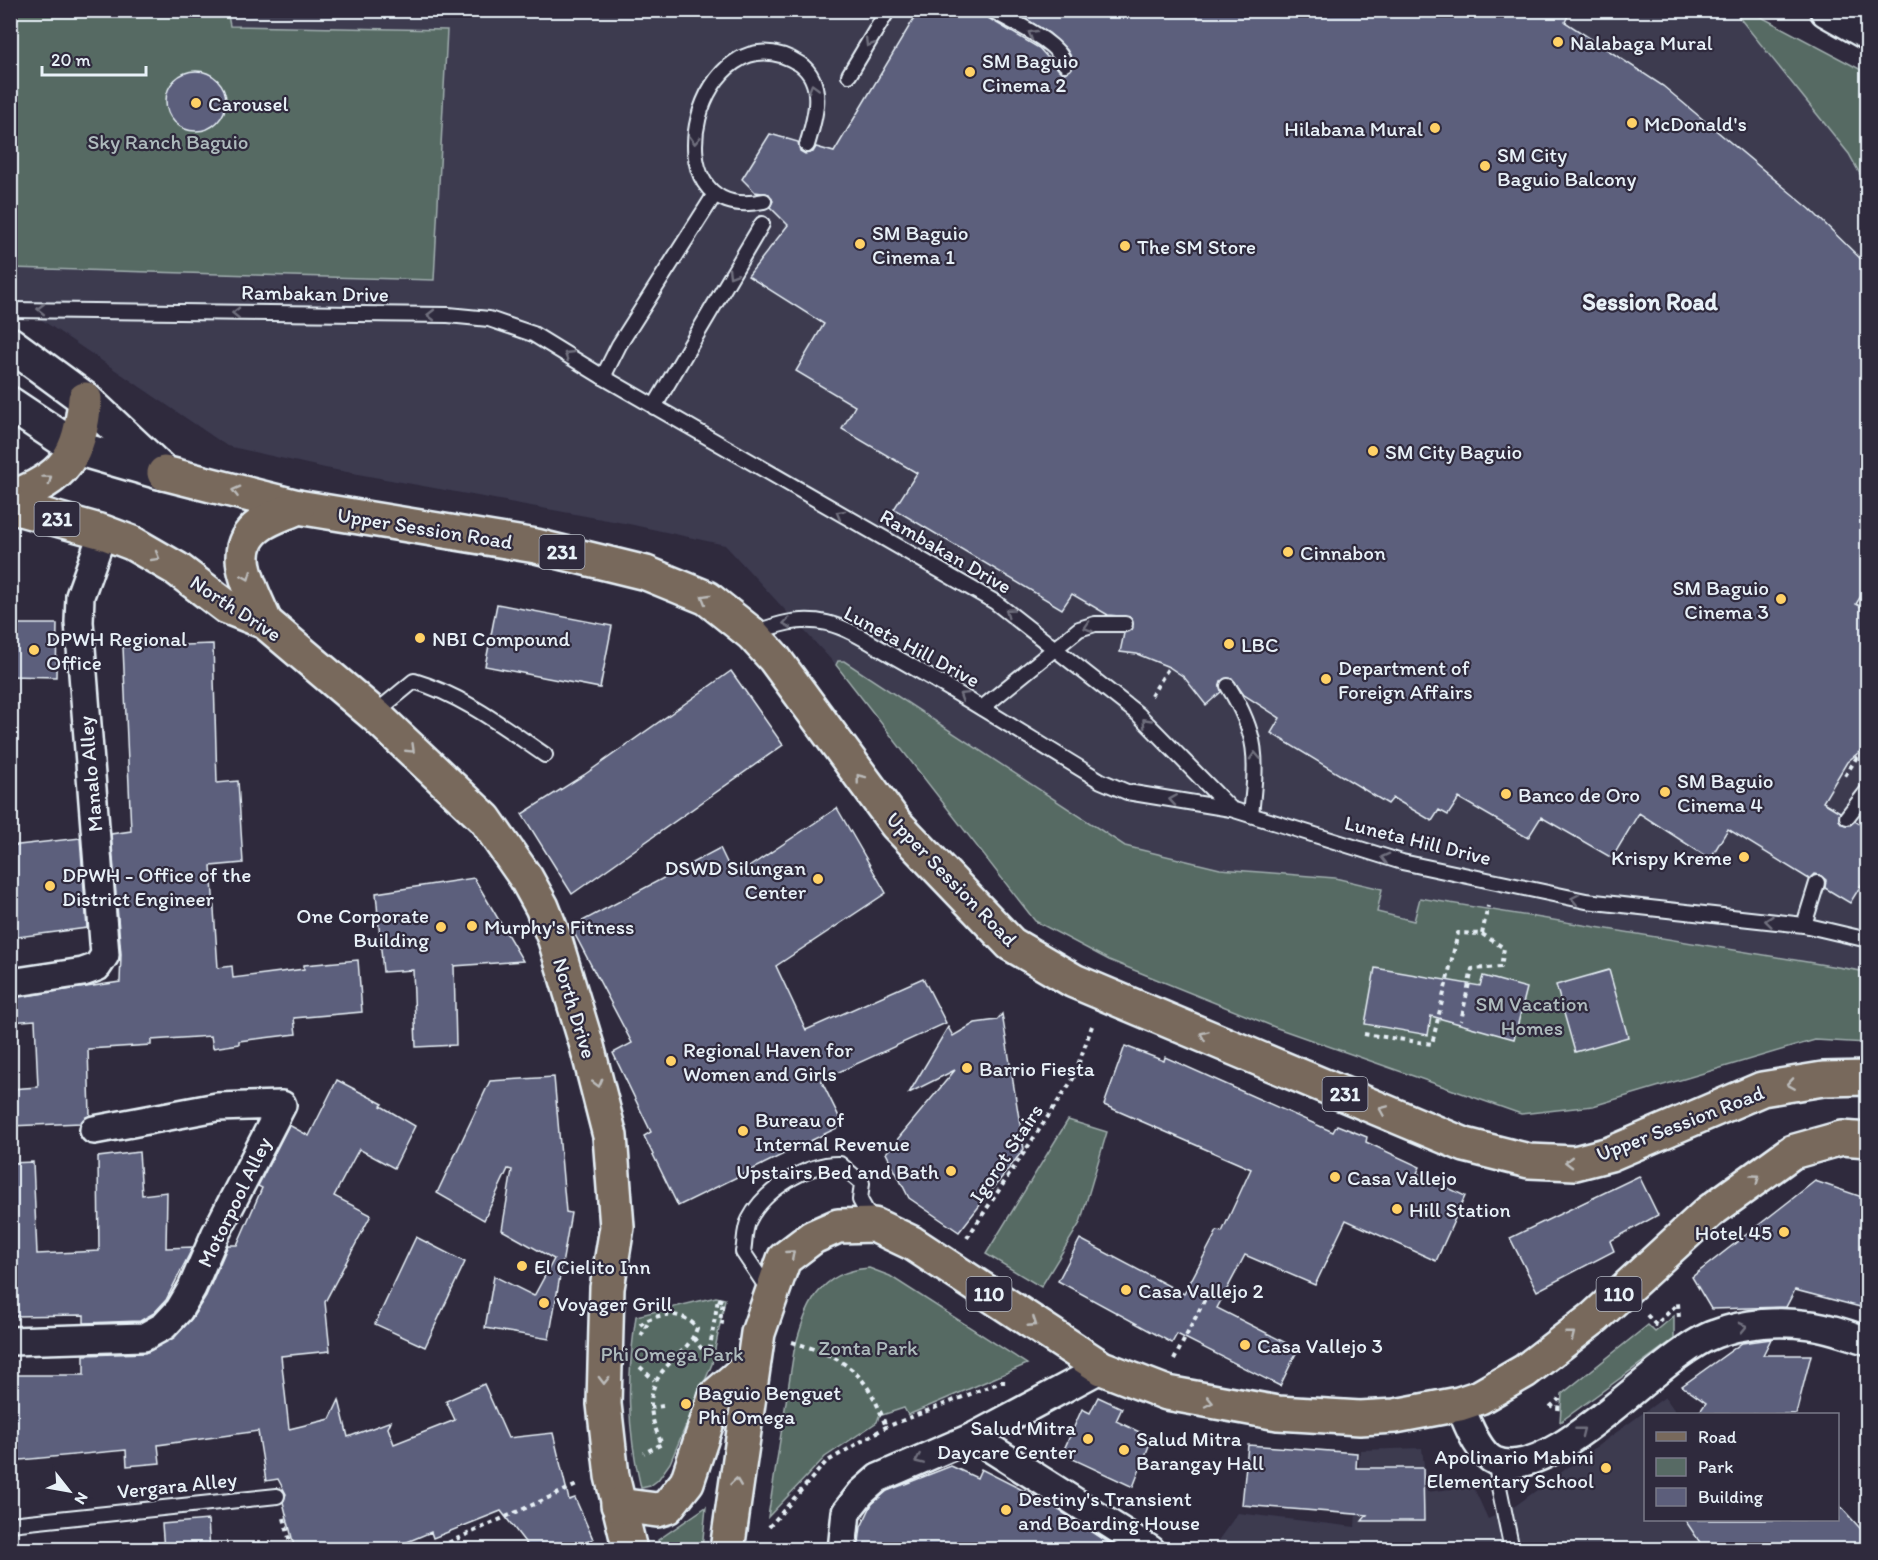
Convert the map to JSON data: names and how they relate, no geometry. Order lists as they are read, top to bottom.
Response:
{
  "streets": {
    "main road": [
      "231",
      "Upper Session Road",
      "North Drive",
      "110"
    ],
    "street": ["Manalo Alley", "Motorpool Alley"],
    "lane": ["Rambakan Drive", "Luneta Hill Drive", "Vergara Alley"],
    "path": ["Igorot Stairs"]
  },
  "crossings": [
    ["Rambakan Drive", "Luneta Hill Drive"],
    ["231", "North Drive"],
    ["231", "Manalo Alley"],
    ["Upper Session Road", "Luneta Hill Drive"],
    ["North Drive", "Manalo Alley"]
  ],
  "one_way": [
    "Rambakan Drive",
    "Upper Session Road",
    "North Drive",
    "Luneta Hill Drive"
  ],
  "districts": ["Session Road"],
  "parks": [
    "Sky Ranch Baguio",
    "SM Vacation Homes",
    "Zonta Park",
    "Phi Omega Park"
  ],
  "places": [
    "Nalabaga Mural",
    "SM Baguio Cinema 2",
    "Carousel",
    "McDonald's",
    "Hilabana Mural",
    "SM City Baguio Balcony",
    "SM Baguio Cinema 1",
    "The SM Store",
    "SM City Baguio",
    "Cinnabon",
    "SM Baguio Cinema 3",
    "NBI Compound",
    "LBC",
    "DPWH Regional Office",
    "Department of Foreign Affairs",
    "SM Baguio Cinema 4",
    "Banco de Oro",
    "Krispy Kreme",
    "DSWD Silungan Center",
    "DPWH - Office of the District Engineer",
    "Murphy's Fitness",
    "One Corporate Building",
    "Regional Haven for Women and Girls",
    "Barrio Fiesta",
    "Bureau of Internal Revenue",
    "Upstairs Bed and Bath",
    "Casa Vallejo",
    "Hill Station",
    "Hotel 45",
    "El Cielito Inn",
    "Casa Vallejo 2",
    "Voyager Grill",
    "Casa Vallejo 3",
    "Baguio Benguet Phi Omega",
    "Salud Mitra Daycare Center",
    "Salud Mitra Barangay Hall",
    "Apolinario Mabini Elementary School",
    "Destiny's Transient and Boarding House"
  ],
  "legend": ["Road", "Park", "Building"],
  "scale_bar": "20 m",
  "north": "bottom right"
}
